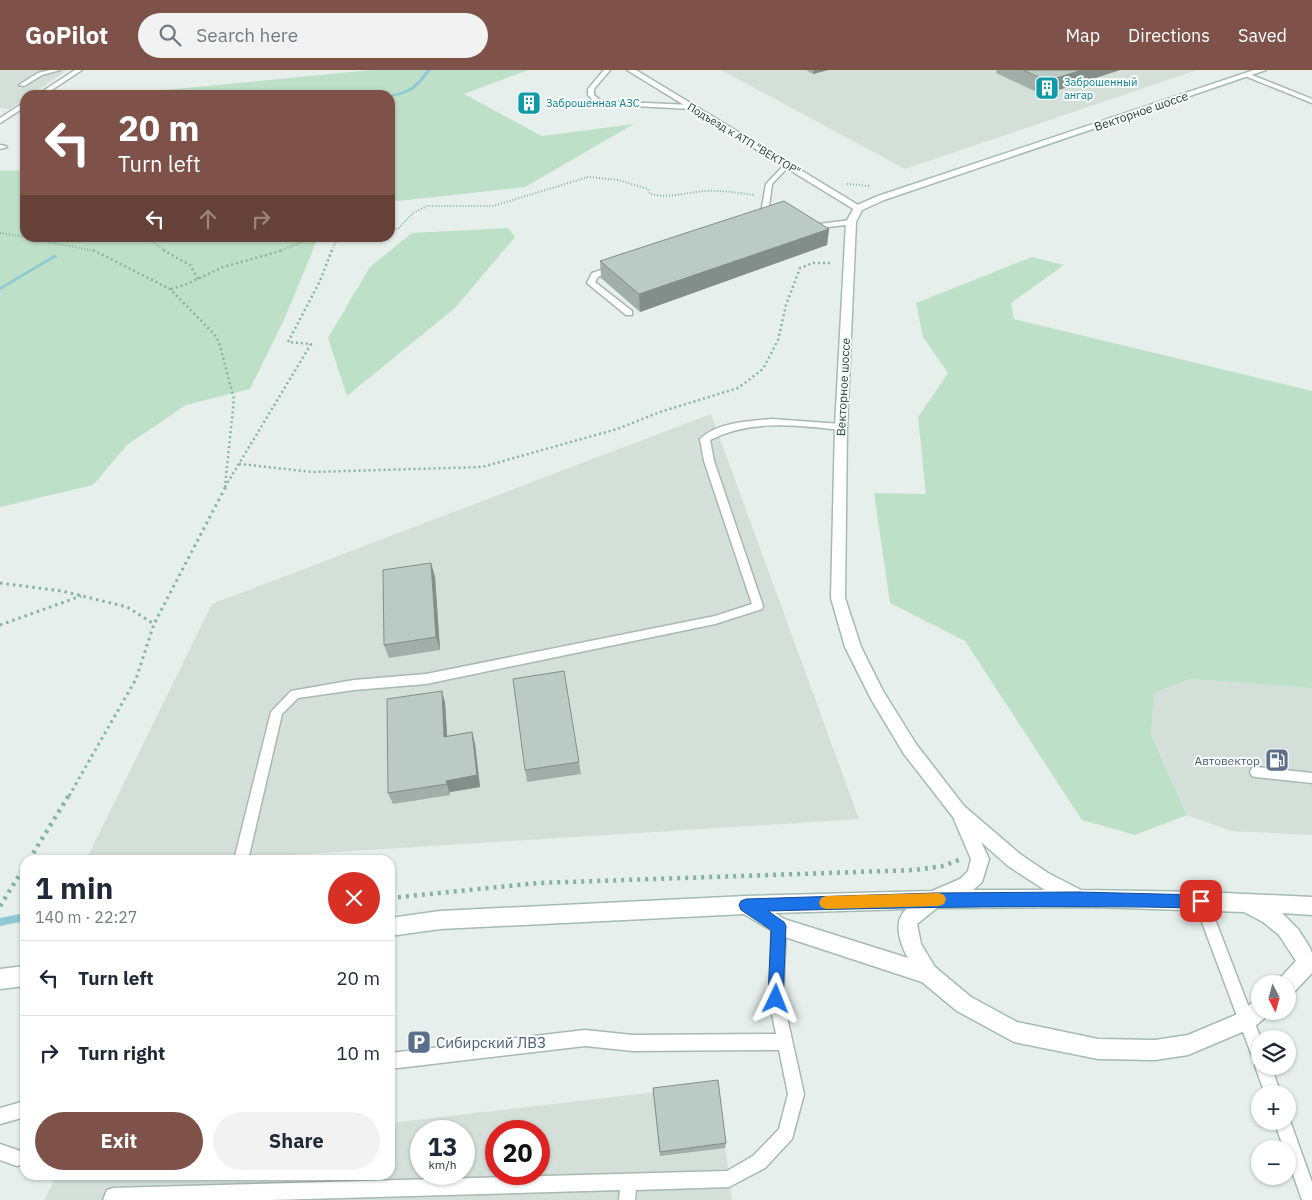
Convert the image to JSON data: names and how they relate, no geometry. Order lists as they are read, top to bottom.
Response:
{
  "streets": {
    "main road": ["Векторное шоссе", "Подъезд к АТП \"ВЕКТОР\""]
  },
  "crossings": [
    ["Векторное шоссе", "Подъезд к АТП \"ВЕКТОР\""]
  ],
  "places": {
    "building": ["Заброшенный ангар", "Заброшенная АЗС"],
    "fuel station": ["Автовектор"],
    "parking": ["Сибирский ЛВЗ"]
  },
  "north": "bottom",
  "page": {
    "header": "GoPilot",
    "search": "Search here",
    "nav": ["Map", "Directions", "Saved"],
    "turn": ["20 m", "Turn left"],
    "heading": ["1 min", "140 m · 22:27"],
    "list": [
      {
        "name": "Turn left",
        "value": "20 m"
      },
      {
        "name": "Turn right",
        "value": "10 m"
      }
    ],
    "map_buttons": ["+", "−"],
    "buttons": ["Exit", "Share"],
    "speed": "13 km/h",
    "limit": "20"
  }
}
